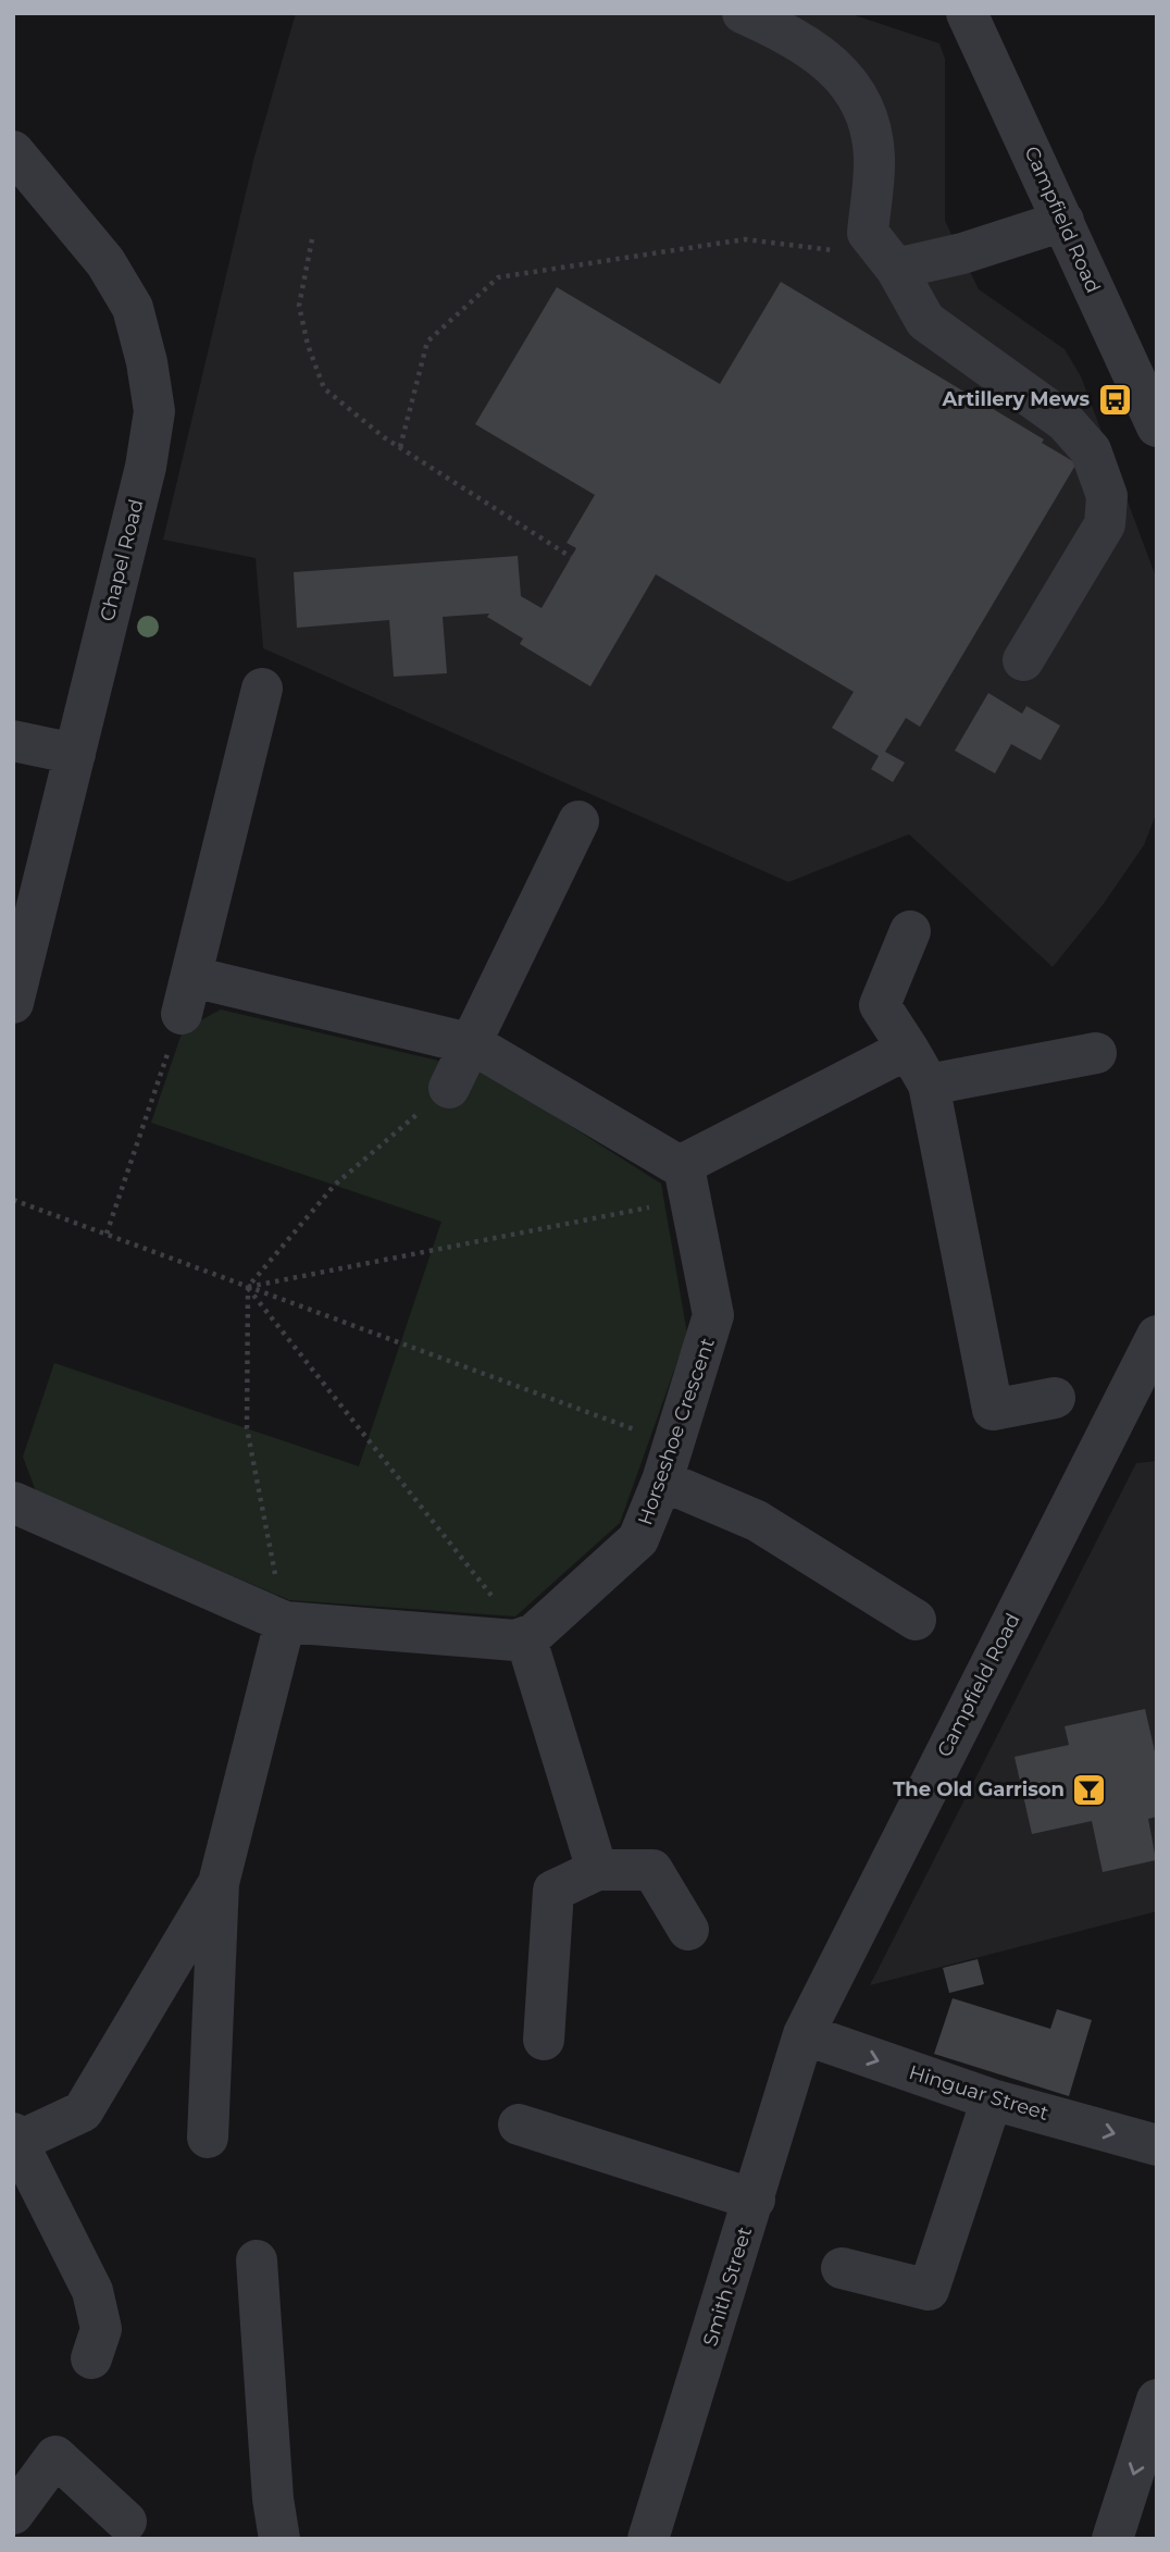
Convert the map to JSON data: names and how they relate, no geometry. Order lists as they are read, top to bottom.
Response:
{
  "streets": {
    "street": [
      "Campfield Road",
      "Chapel Road",
      "Horseshoe Crescent",
      "Hinguar Street",
      "Smith Street"
    ]
  },
  "crossings": [
    ["Campfield Road", "Hinguar Street"],
    ["Campfield Road", "Smith Street"],
    ["Hinguar Street", "Smith Street"]
  ],
  "one_way": ["Hinguar Street"],
  "places": {
    "bus stop": ["Artillery Mews"],
    "bar": ["The Old Garrison"]
  }
}
